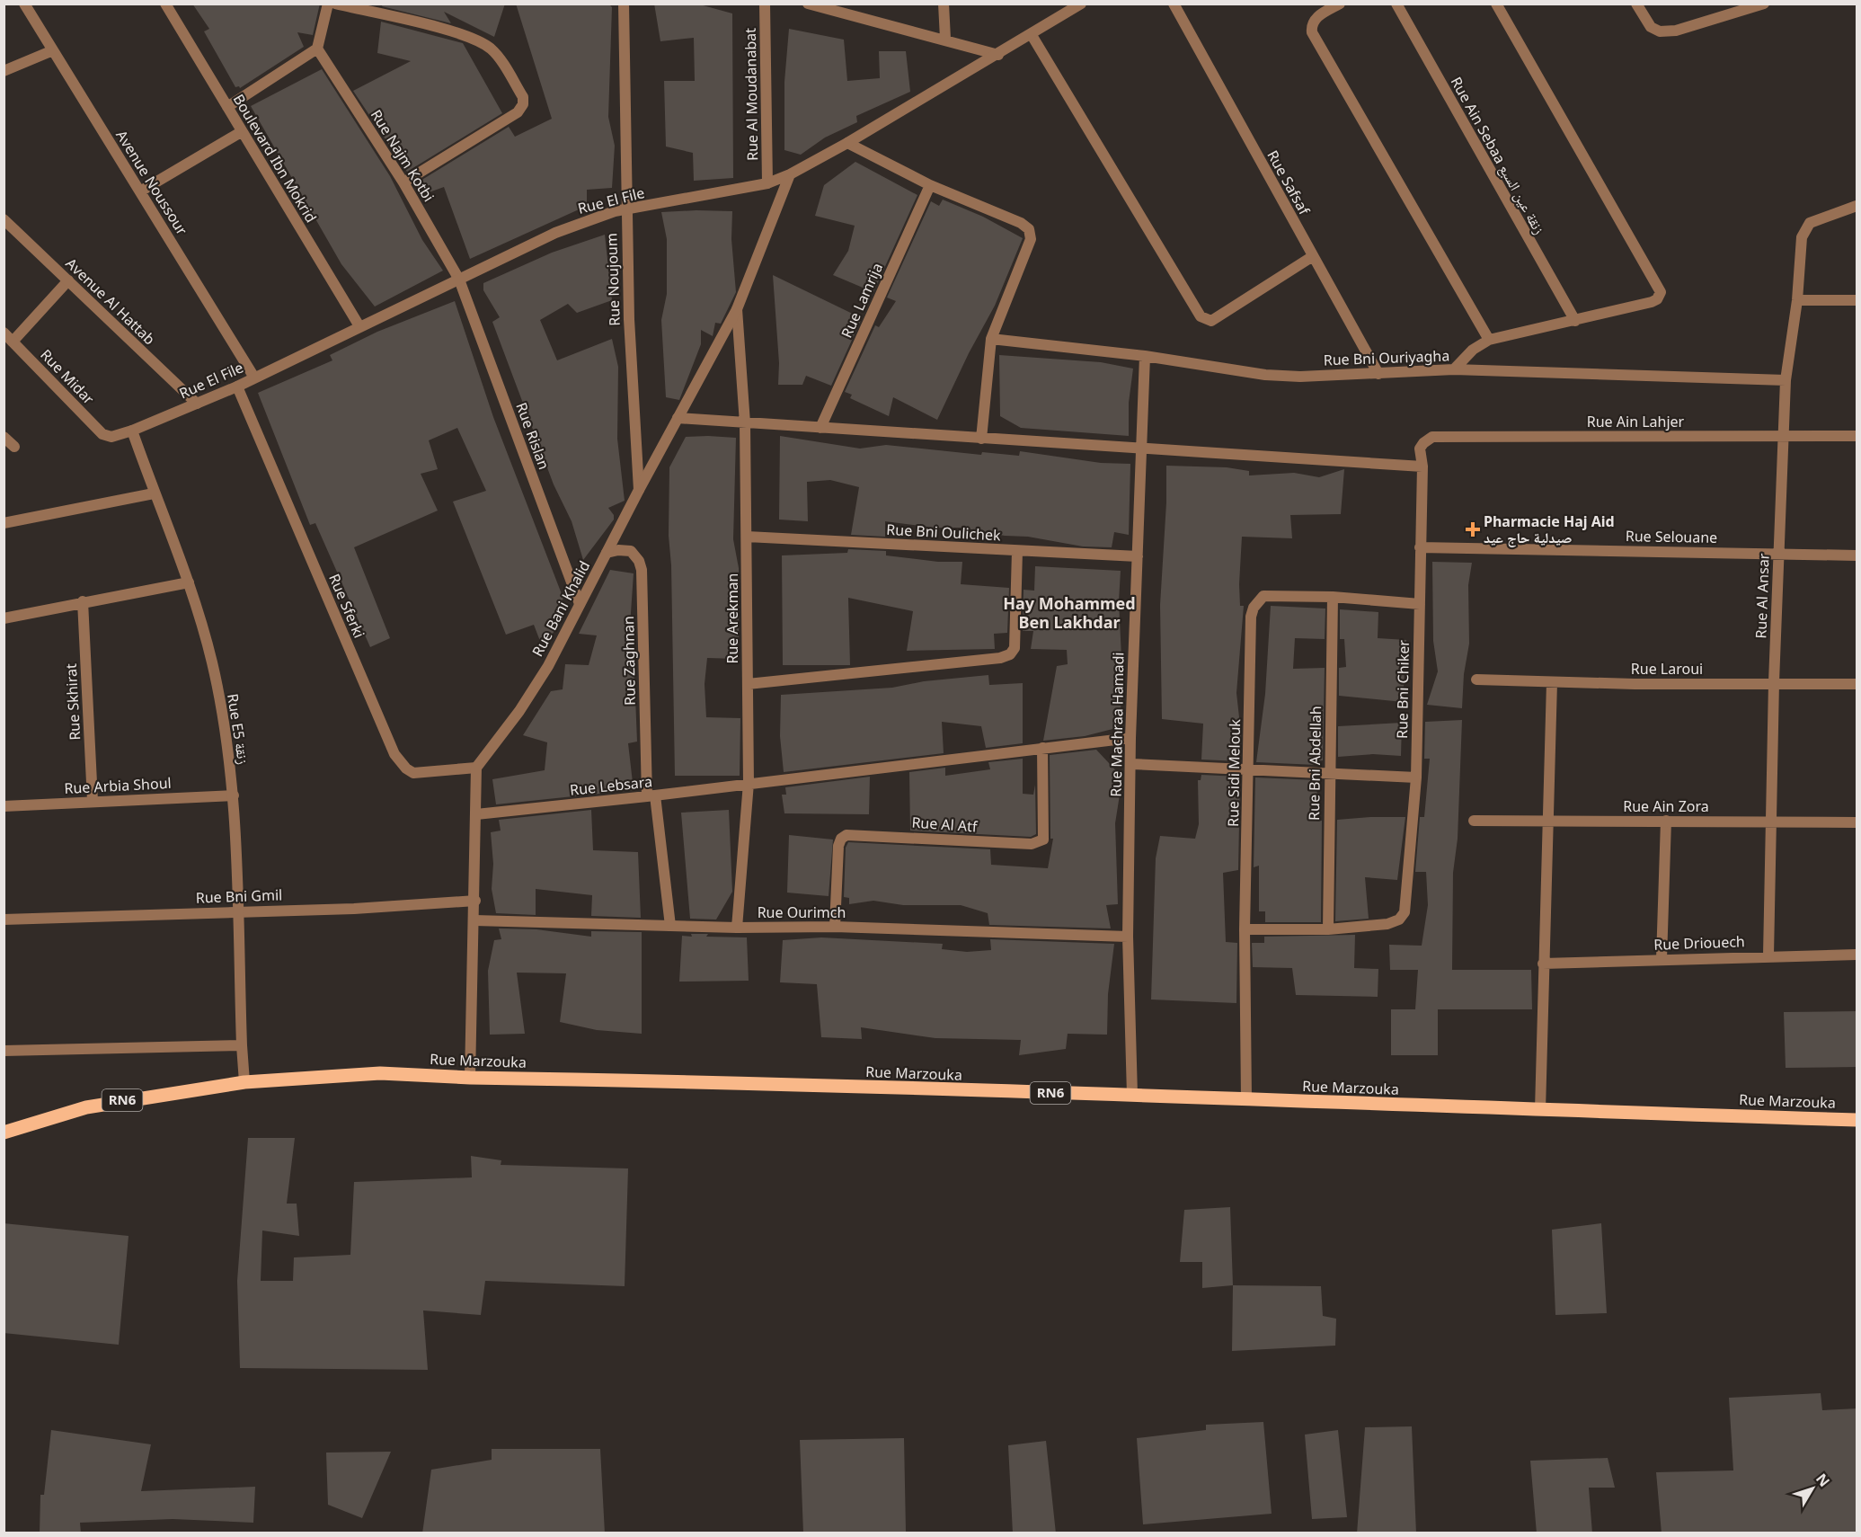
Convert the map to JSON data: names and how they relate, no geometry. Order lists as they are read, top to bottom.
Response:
{
  "streets": {
    "main road": ["Rue Marzouka", "RN6"],
    "street": [
      "Rue Al Moudanabat",
      "Rue Najm Kotbi",
      "Rue Ain Sebaa زنقة عين السبع",
      "Boulevard Ibn Mokrid",
      "Avenue Noussour",
      "Rue Safsaf",
      "Rue El File",
      "Rue Noujoum",
      "Rue Lamrija",
      "Avenue Al Hattab",
      "Rue Bni Ouriyagha",
      "Rue Midar",
      "Rue Ain Lahjer",
      "Rue Rislan",
      "Rue Bni Oulichek",
      "Rue Selouane",
      "Rue Al Ansar",
      "Rue Sferki",
      "Rue Bani Khalid",
      "Rue Arekman",
      "Rue Zaghnan",
      "Rue Laroui",
      "Rue Bni Chiker",
      "Rue Skhirat",
      "Rue Machraa Hamadi",
      "Rue E5 زنقة",
      "Rue Bni Abdellah",
      "Rue Sidi Melouk",
      "Rue Arbia Shoul",
      "Rue Lebsara",
      "Rue Ain Zora",
      "Rue Al Atf",
      "Rue Bni Gmil",
      "Rue Ourimch",
      "Rue Driouech"
    ]
  },
  "crossings": [
    ["Rue Al Moudanabat", "Rue El File"],
    ["Rue Najm Kotbi", "Rue El File"],
    ["Rue Najm Kotbi", "Rue Rislan"],
    ["Boulevard Ibn Mokrid", "Rue El File"],
    ["Avenue Noussour", "Rue El File"],
    ["Rue Safsaf", "Rue Bni Ouriyagha"],
    ["Rue El File", "Rue Noujoum"],
    ["Rue El File", "Avenue Al Hattab"],
    ["Rue El File", "Rue Midar"],
    ["Rue El File", "Rue Rislan"],
    ["Rue El File", "Rue Sferki"],
    ["Rue El File", "Rue Bani Khalid"],
    ["Rue El File", "Rue E5 زنقة"],
    ["Rue Noujoum", "Rue Bani Khalid"],
    ["Rue Bni Ouriyagha", "Rue Al Ansar"],
    ["Rue Bni Ouriyagha", "Rue Machraa Hamadi"],
    ["Rue Ain Lahjer", "Rue Al Ansar"],
    ["Rue Ain Lahjer", "Rue Bni Chiker"],
    ["Rue Rislan", "Rue Bani Khalid"],
    ["Rue Bni Oulichek", "Rue Arekman"],
    ["Rue Bni Oulichek", "Rue Machraa Hamadi"],
    ["Rue Selouane", "Rue Al Ansar"],
    ["Rue Selouane", "Rue Bni Chiker"],
    ["Rue Al Ansar", "Rue Laroui"],
    ["Rue Al Ansar", "Rue Ain Zora"],
    ["Rue Al Ansar", "Rue Driouech"],
    ["Rue Sferki", "Rue Bani Khalid"],
    ["Rue Bani Khalid", "Rue Arekman"],
    ["Rue Bani Khalid", "Rue Zaghnan"],
    ["Rue Arekman", "Rue Lebsara"],
    ["Rue Arekman", "Rue Ourimch"],
    ["Rue Zaghnan", "Rue Lebsara"],
    ["Rue Bni Chiker", "Rue Bni Abdellah"],
    ["Rue Skhirat", "Rue Arbia Shoul"],
    ["Rue Machraa Hamadi", "Rue Lebsara"],
    ["Rue Machraa Hamadi", "Rue Ourimch"],
    ["Rue Machraa Hamadi", "Rue Marzouka"],
    ["Rue E5 زنقة", "Rue Arbia Shoul"],
    ["Rue E5 زنقة", "Rue Bni Gmil"],
    ["Rue Bni Abdellah", "Rue Sidi Melouk"],
    ["Rue Sidi Melouk", "Rue Marzouka"],
    ["Rue Lebsara", "Rue Al Atf"],
    ["Rue Al Atf", "Rue Ourimch"],
    ["Rue Marzouka", "RN6"]
  ],
  "districts": ["Hay Mohammed Ben Lakhdar"],
  "places": {
    "health": ["Pharmacie Haj Aid صيدلية حاج عيد"]
  },
  "north": "top right"
}
